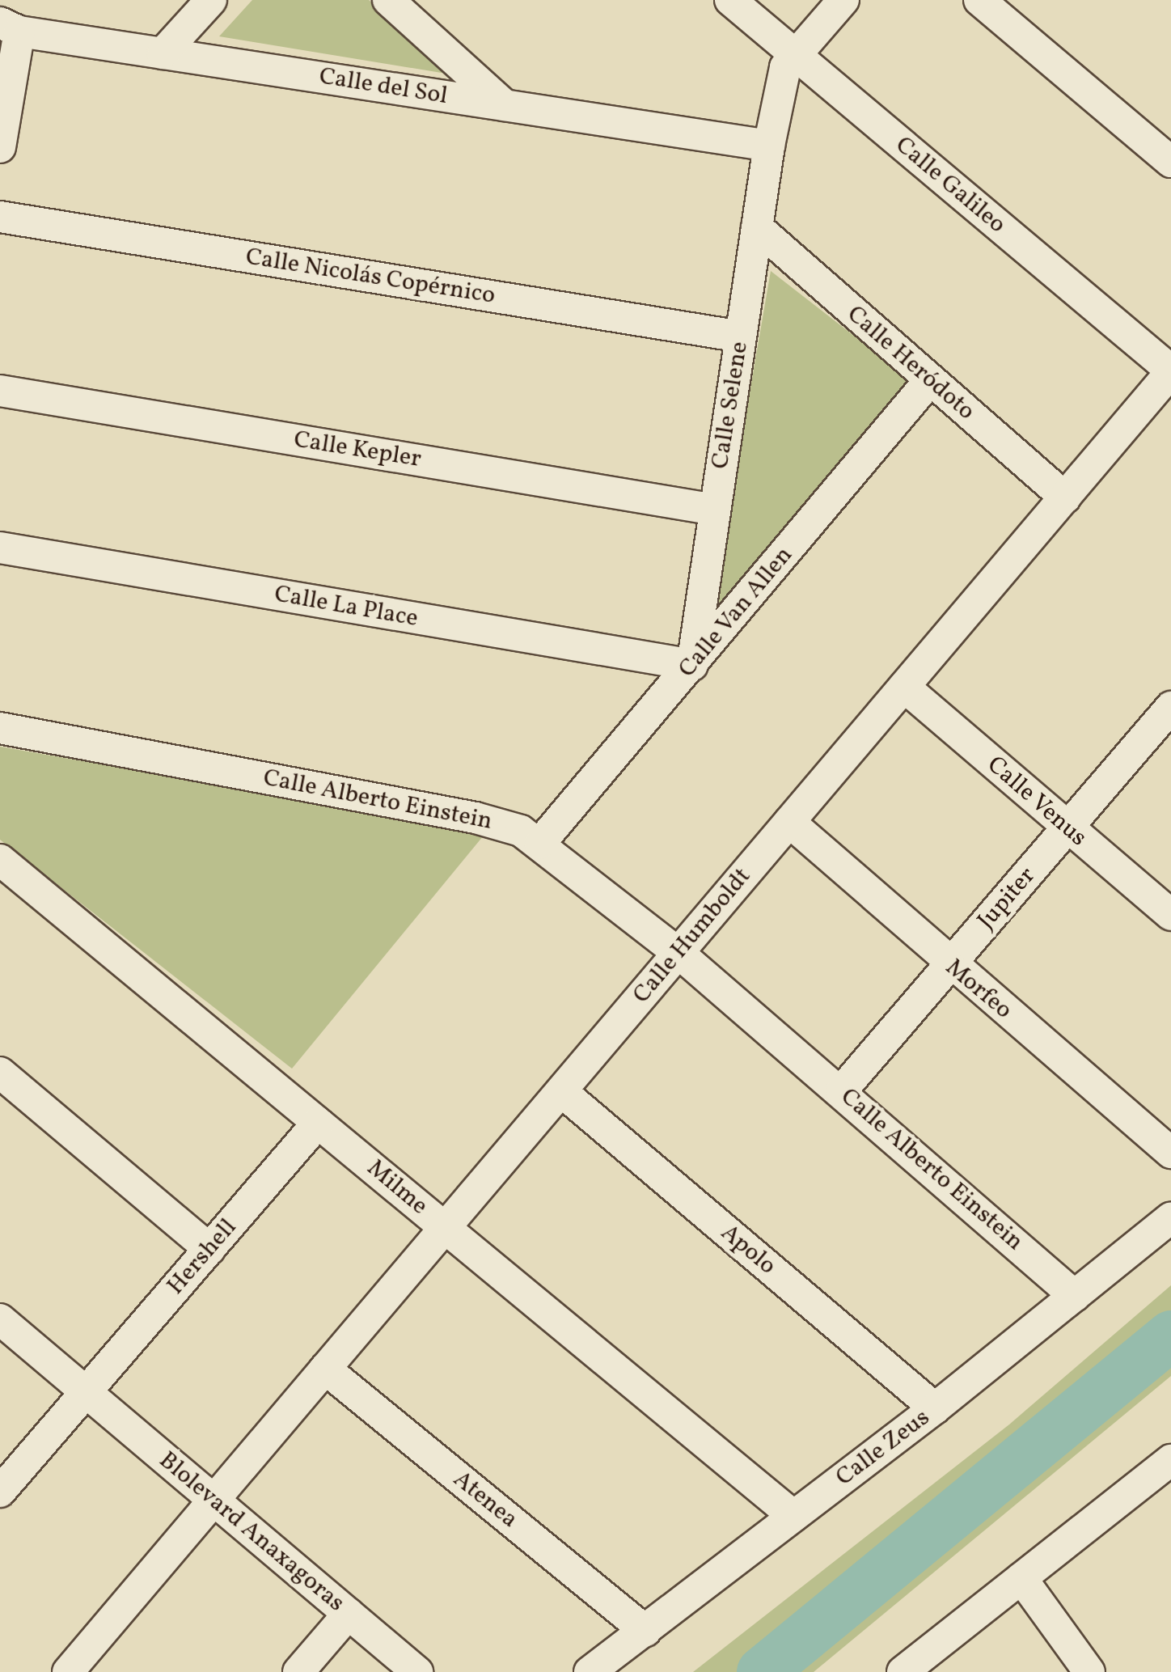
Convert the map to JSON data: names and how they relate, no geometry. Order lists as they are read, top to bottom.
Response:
{
  "streets": {
    "street": [
      "Calle del Sol",
      "Calle Galileo",
      "Calle Nicolás Copérnico",
      "Calle Heródoto",
      "Calle Selene",
      "Calle Kepler",
      "Calle La Place",
      "Calle Van Allen",
      "Calle Alberto Einstein",
      "Calle Venus",
      "Jupiter",
      "Calle Humboldt",
      "Morfeo",
      "Milme",
      "Apolo",
      "Hershell",
      "Calle Zeus",
      "Atenea",
      "Blolevard Anaxagoras"
    ]
  },
  "crossings": [
    ["Calle del Sol", "Calle Selene"],
    ["Calle Galileo", "Calle Selene"],
    ["Calle Galileo", "Calle Humboldt"],
    ["Calle Nicolás Copérnico", "Calle Selene"],
    ["Calle Heródoto", "Calle Selene"],
    ["Calle Heródoto", "Calle Van Allen"],
    ["Calle Heródoto", "Calle Humboldt"],
    ["Calle Selene", "Calle Kepler"],
    ["Calle Selene", "Calle La Place"],
    ["Calle Selene", "Calle Van Allen"],
    ["Calle La Place", "Calle Van Allen"],
    ["Calle Van Allen", "Calle Alberto Einstein"],
    ["Calle Alberto Einstein", "Jupiter"],
    ["Calle Alberto Einstein", "Calle Humboldt"],
    ["Calle Alberto Einstein", "Calle Zeus"],
    ["Calle Venus", "Jupiter"],
    ["Calle Venus", "Calle Humboldt"],
    ["Jupiter", "Morfeo"],
    ["Calle Humboldt", "Morfeo"],
    ["Calle Humboldt", "Milme"],
    ["Calle Humboldt", "Apolo"],
    ["Calle Humboldt", "Atenea"],
    ["Calle Humboldt", "Blolevard Anaxagoras"],
    ["Milme", "Hershell"],
    ["Milme", "Calle Zeus"],
    ["Apolo", "Calle Zeus"],
    ["Hershell", "Blolevard Anaxagoras"],
    ["Calle Zeus", "Atenea"]
  ]
}
